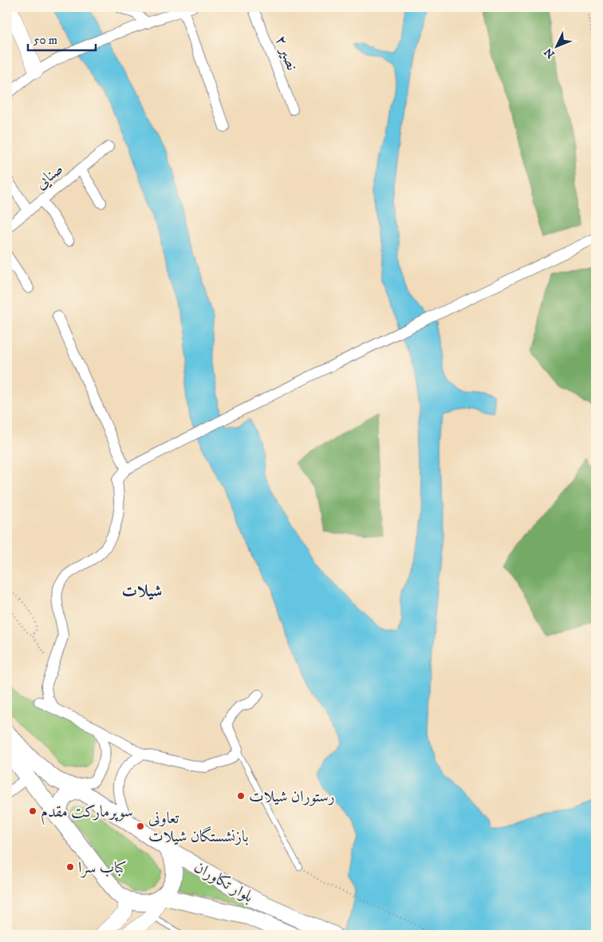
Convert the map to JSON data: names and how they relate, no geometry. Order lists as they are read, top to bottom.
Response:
{
  "streets": {
    "main road": ["بلوار تکاوران"],
    "street": ["نصیر ۲", "صنایی"]
  },
  "districts": ["شیلات"],
  "places": [
    "رستوران شیلات",
    "سوپرمارکت مقدم",
    "تعاونی بازنشستگان شیلات",
    "کباب سرا"
  ],
  "scale_bar": "50 m",
  "north": "bottom left"
}
